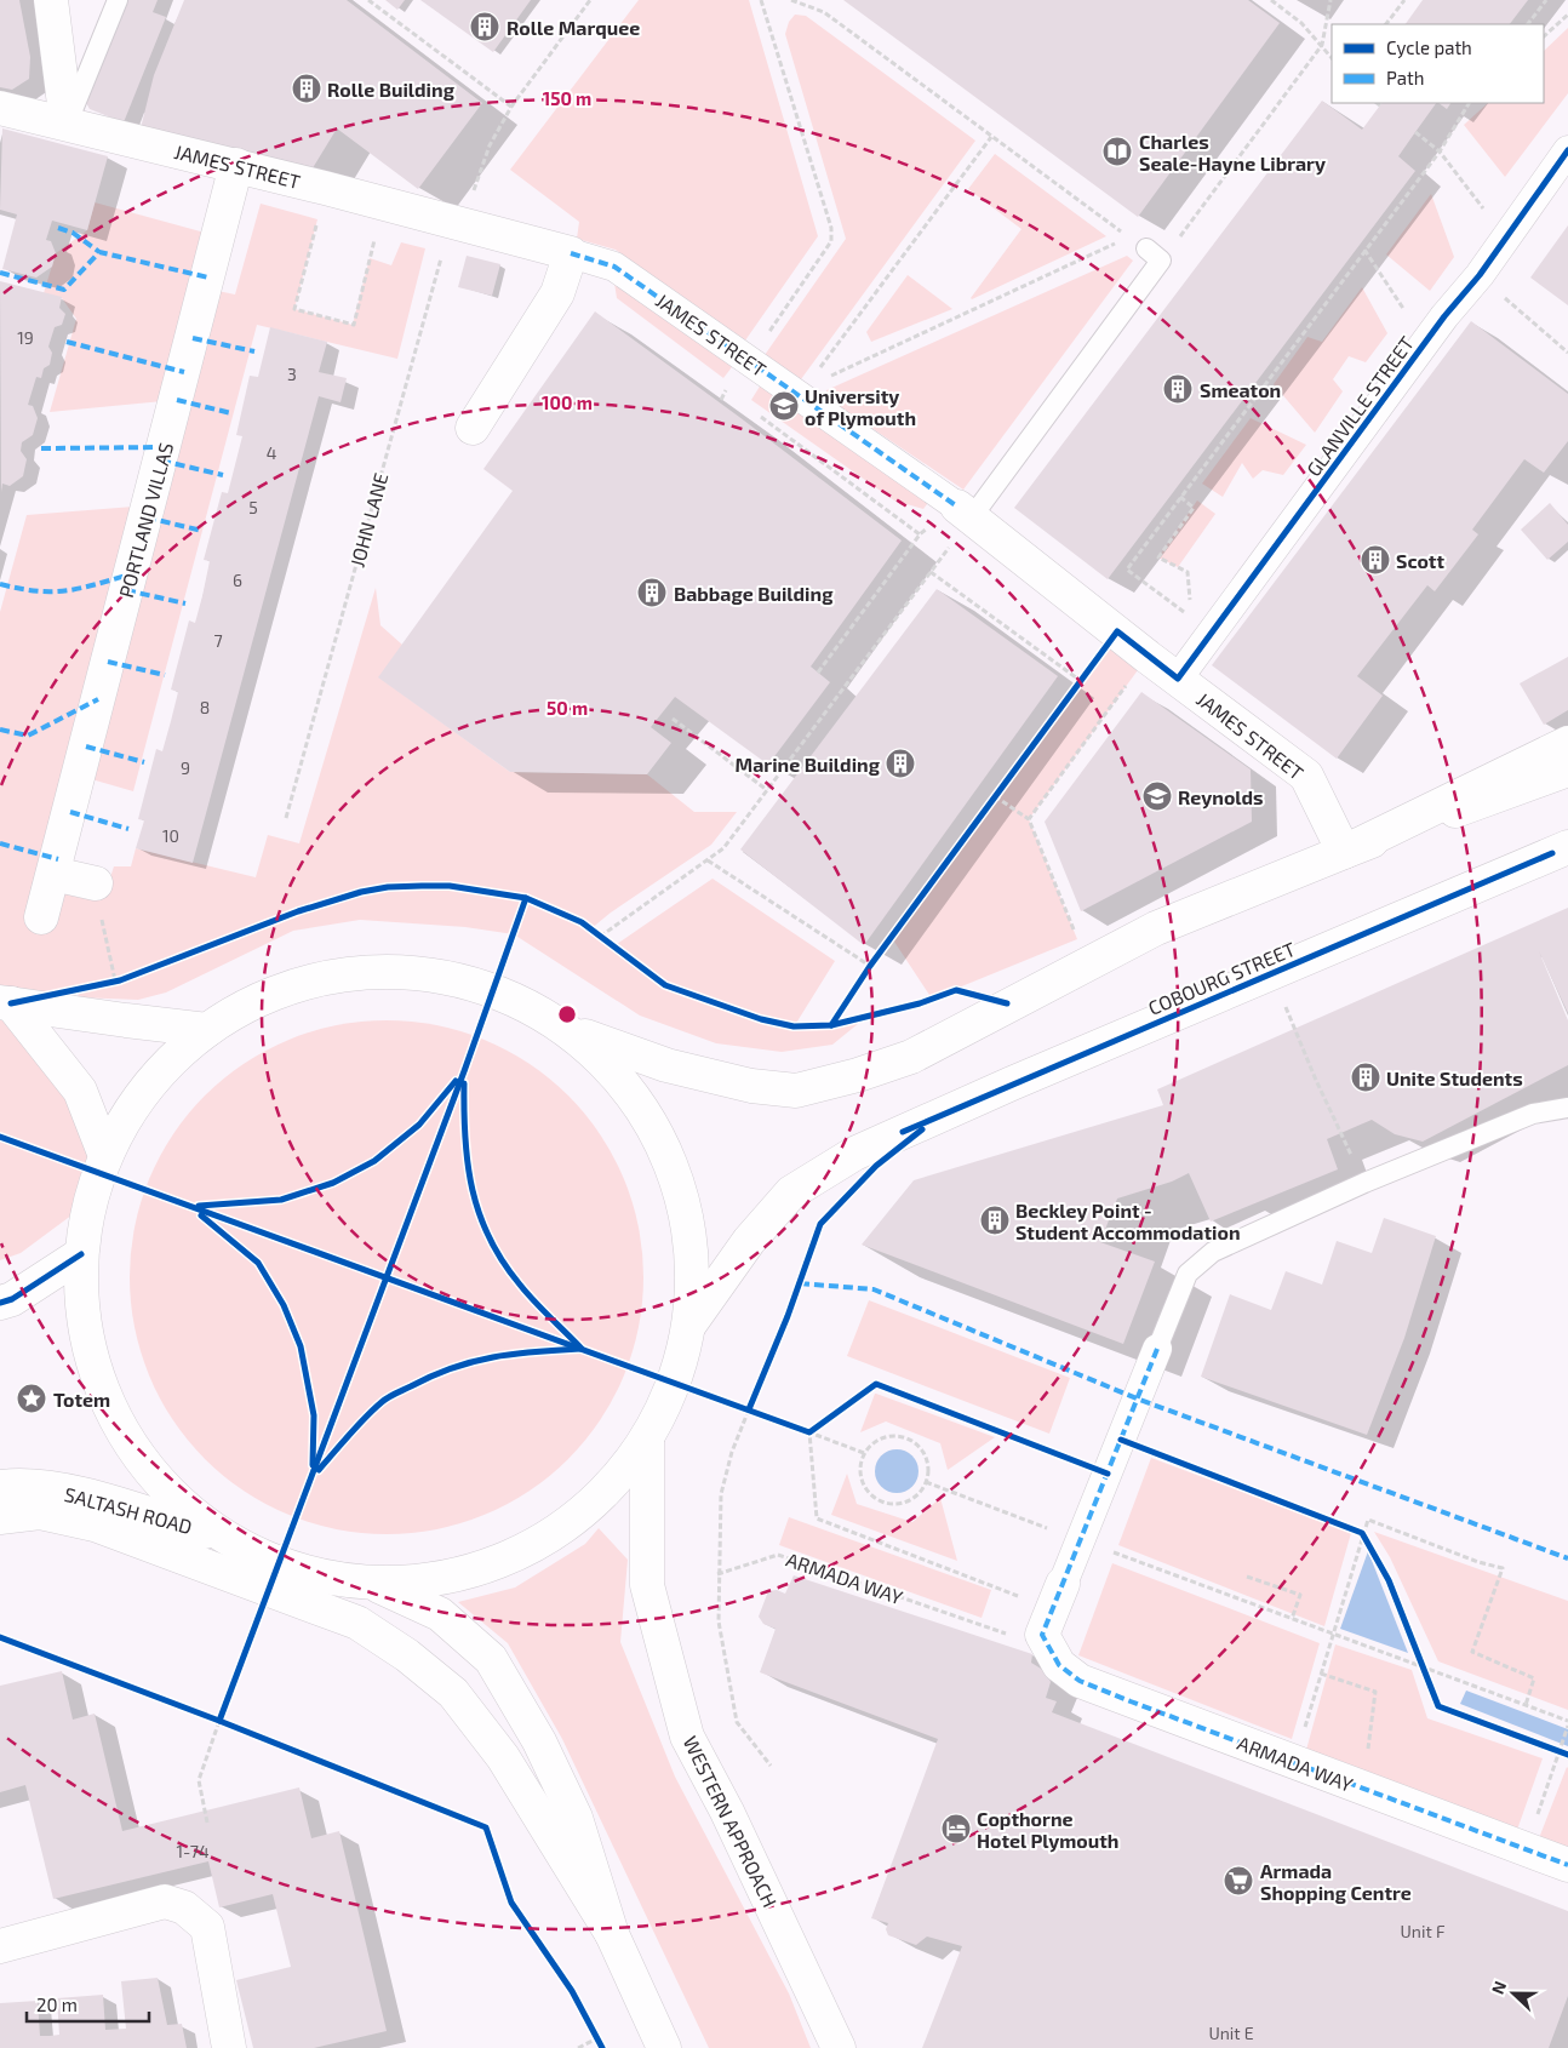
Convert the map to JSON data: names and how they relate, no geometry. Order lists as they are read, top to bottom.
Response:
{
  "streets": {
    "main road": [
      "JAMES STREET",
      "PORTLAND VILLAS",
      "COBOURG STREET",
      "SALTASH ROAD",
      "ARMADA WAY",
      "WESTERN APPROACH"
    ],
    "street": ["GLANVILLE STREET"],
    "path": ["JOHN LANE"]
  },
  "crossings": [
    ["JAMES STREET", "GLANVILLE STREET"],
    ["JAMES STREET", "PORTLAND VILLAS"],
    ["JAMES STREET", "JOHN LANE"]
  ],
  "places": {
    "building": [
      "Rolle Marquee",
      "Rolle Building",
      "Smeaton",
      "Scott",
      "Babbage Building",
      "Marine Building",
      "Unite Students",
      "Beckley Point - Student Accommodation"
    ],
    "library": ["Charles Seale-Hayne Library"],
    "school or university": ["University of Plymouth", "Reynolds"],
    "place": ["Totem"],
    "hotel": ["Copthorne Hotel Plymouth"],
    "supermarket": ["Armada Shopping Centre"]
  },
  "house_numbers": [
    "19",
    "3",
    "4",
    "5",
    "6",
    "7",
    "8",
    "9",
    "10",
    "1-74",
    "Unit F",
    "Unit E"
  ],
  "legend": ["Cycle path", "Path"],
  "scale_bar": "20 m",
  "north": "left",
  "rings": ["150 m", "100 m", "50 m"]
}
